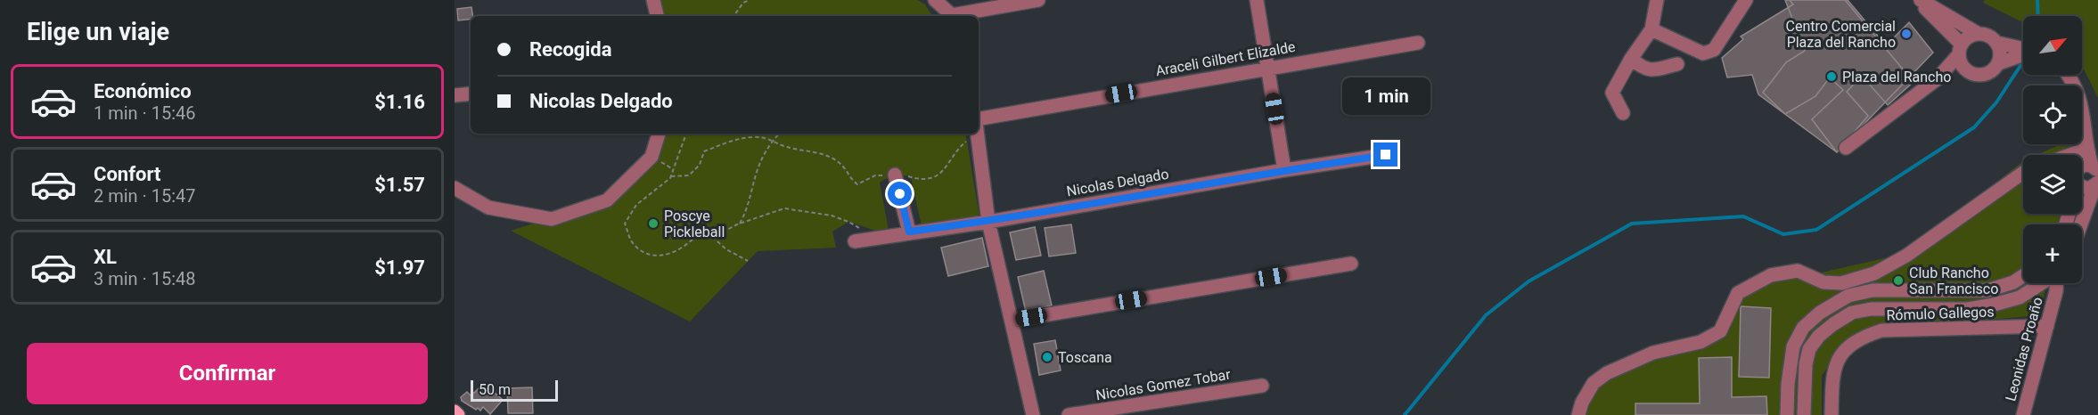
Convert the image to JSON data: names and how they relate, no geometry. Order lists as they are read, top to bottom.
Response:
{
  "streets": {
    "street": [
      "Araceli Gilbert Elizalde",
      "Nicolas Delgado",
      "Rómulo Gallegos",
      "Leonidas Proaño",
      "Nicolas Gomez Tobar"
    ]
  },
  "crossings": [
    ["Rómulo Gallegos", "Leonidas Proaño"]
  ],
  "places": [
    "Centro Comercial Plaza del Rancho",
    "Plaza del Rancho",
    "Poscye Pickleball",
    "Club Rancho San Francisco",
    "Toscana"
  ],
  "scale_bar": "50 m",
  "north": "top right",
  "page": {
    "heading": "Elige un viaje",
    "map_buttons": "+",
    "banner": ["Recogida", "Nicolas Delgado"],
    "list": [
      {
        "name": "Económico",
        "note": "1 min · 15:46",
        "value": "$1.16"
      },
      {
        "name": "Confort",
        "note": "2 min · 15:47",
        "value": "$1.57"
      },
      {
        "name": "XL",
        "note": "3 min · 15:48",
        "value": "$1.97"
      }
    ],
    "bubble": "1 min",
    "buttons": "Confirmar",
    "scale": "50 m"
  }
}
